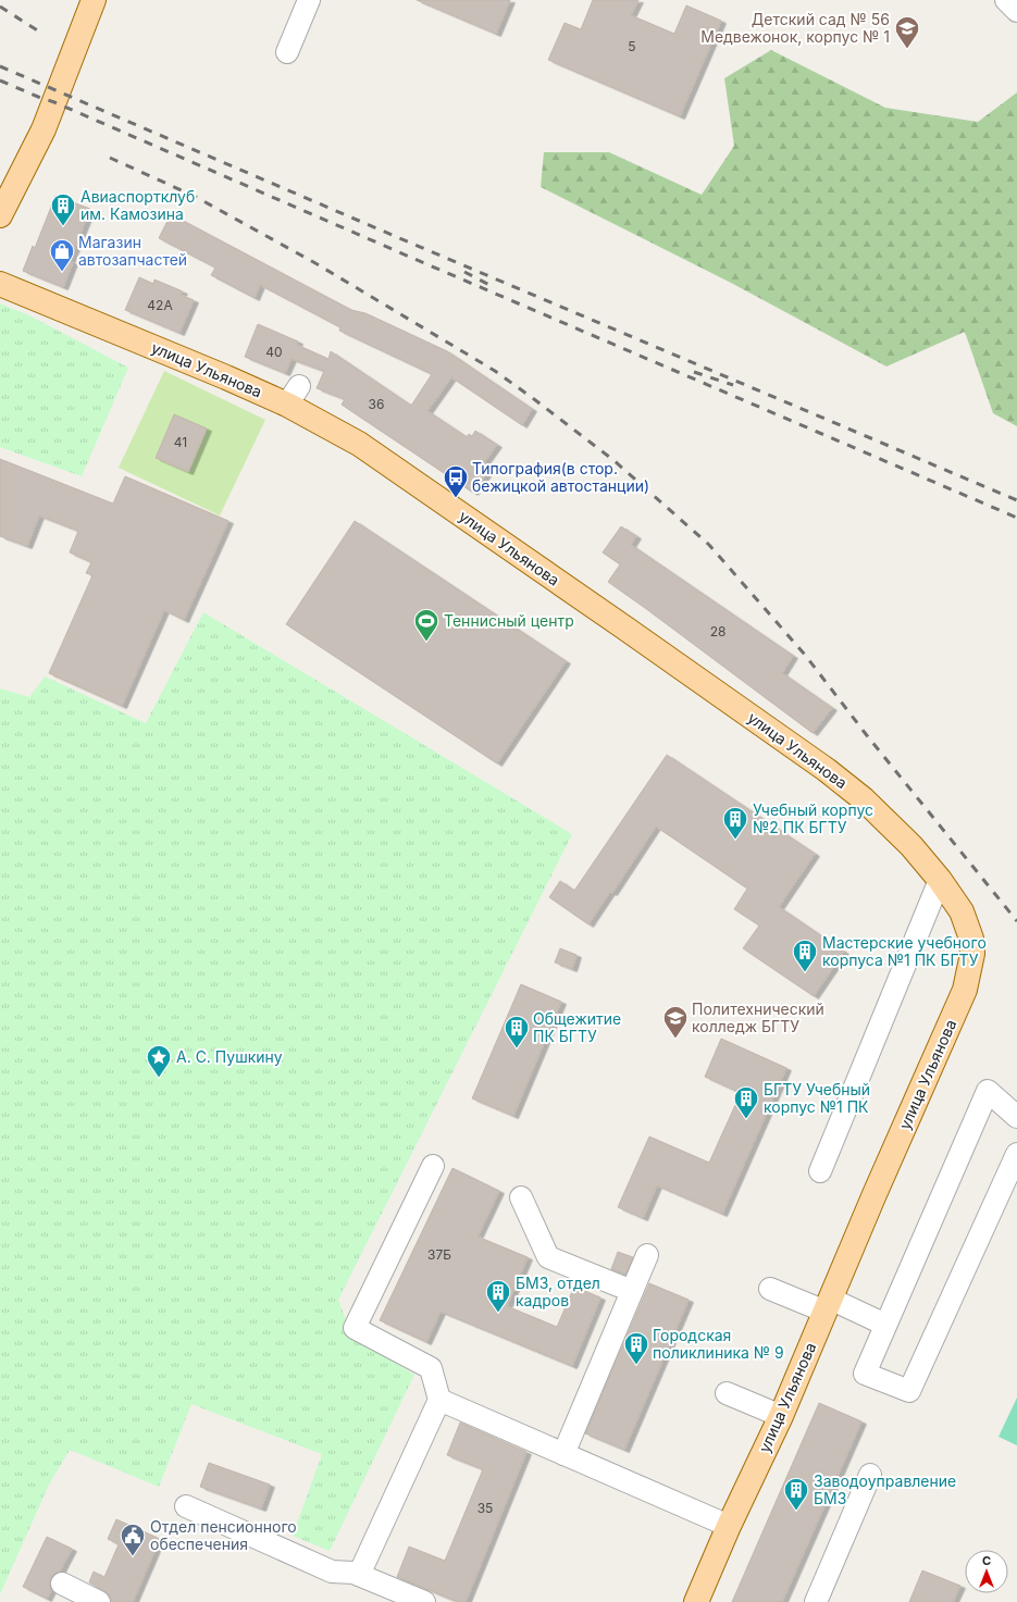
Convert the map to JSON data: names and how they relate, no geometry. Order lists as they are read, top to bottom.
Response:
{
  "streets": {
    "main road": ["улица Ульянова"]
  },
  "places": {
    "school or university": ["Детский сад № 56 Медвежонок, корпус № 1", "Политехнический колледж БГТУ"],
    "building": [
      "Авиаспортклуб им. Камозина",
      "Учебный корпус №2 ПК БГТУ",
      "Мастерские учебного корпуса №1 ПК БГТУ",
      "Общежитие ПК БГТУ",
      "БГТУ Учебный корпус №1 ПК",
      "БМЗ, отдел кадров",
      "Городская поликлиника № 9",
      "Заводоуправление БМЗ"
    ],
    "shop": ["Магазин автозапчастей"],
    "bus stop": ["Типография(в стор. бежицкой автостанции)"],
    "sports": ["Теннисный центр"],
    "place": ["А. С. Пушкину"],
    "public building": ["Отдел пенсионного обеспечения"]
  },
  "house_numbers": [
    "5",
    "42А",
    "40",
    "36",
    "41",
    "28",
    "37Б",
    "35"
  ],
  "north": "top"
}
